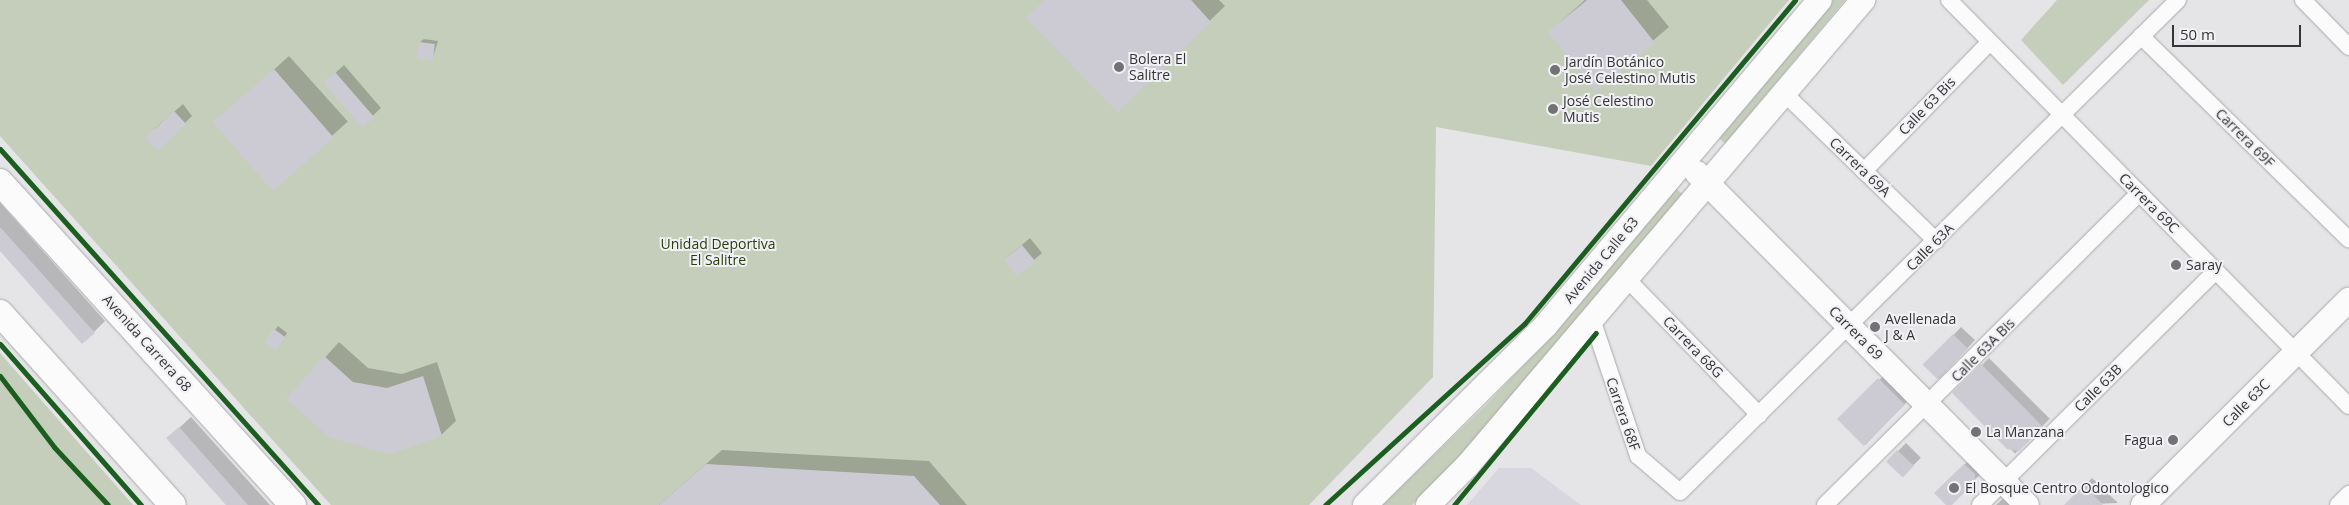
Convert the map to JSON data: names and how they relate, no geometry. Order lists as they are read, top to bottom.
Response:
{
  "streets": {
    "main road": [
      "Avenida Calle 63",
      "Carrera 69",
      "Avenida Carrera 68",
      "Calle 63C"
    ],
    "street": [
      "Calle 63 Bis",
      "Carrera 69F",
      "Carrera 69A",
      "Carrera 69C",
      "Calle 63A",
      "Carrera 68G",
      "Calle 63A Bis",
      "Calle 63B",
      "Carrera 68F"
    ]
  },
  "crossings": [
    ["Calle 63 Bis", "Carrera 69A"],
    ["Calle 63 Bis", "Carrera 69C"],
    ["Carrera 69F", "Calle 63A"],
    ["Carrera 69A", "Calle 63A"],
    ["Carrera 69C", "Calle 63A"],
    ["Carrera 69C", "Calle 63A Bis"],
    ["Carrera 69C", "Calle 63B"],
    ["Carrera 69C", "Calle 63C"],
    ["Calle 63A", "Carrera 69"],
    ["Calle 63A", "Carrera 68G"],
    ["Calle 63A", "Carrera 68F"],
    ["Avenida Calle 63", "Carrera 69"],
    ["Carrera 69", "Calle 63A Bis"],
    ["Carrera 69", "Calle 63B"]
  ],
  "parks": ["Unidad Deportiva El Salitre"],
  "places": [
    "Bolera El Salitre",
    "Jardín Botánico José Celestino Mutis",
    "José Celestino Mutis",
    "Saray",
    "Avellenada J & A",
    "La Manzana",
    "Fagua",
    "El Bosque Centro Odontologico"
  ],
  "scale_bar": "50 m"
}
